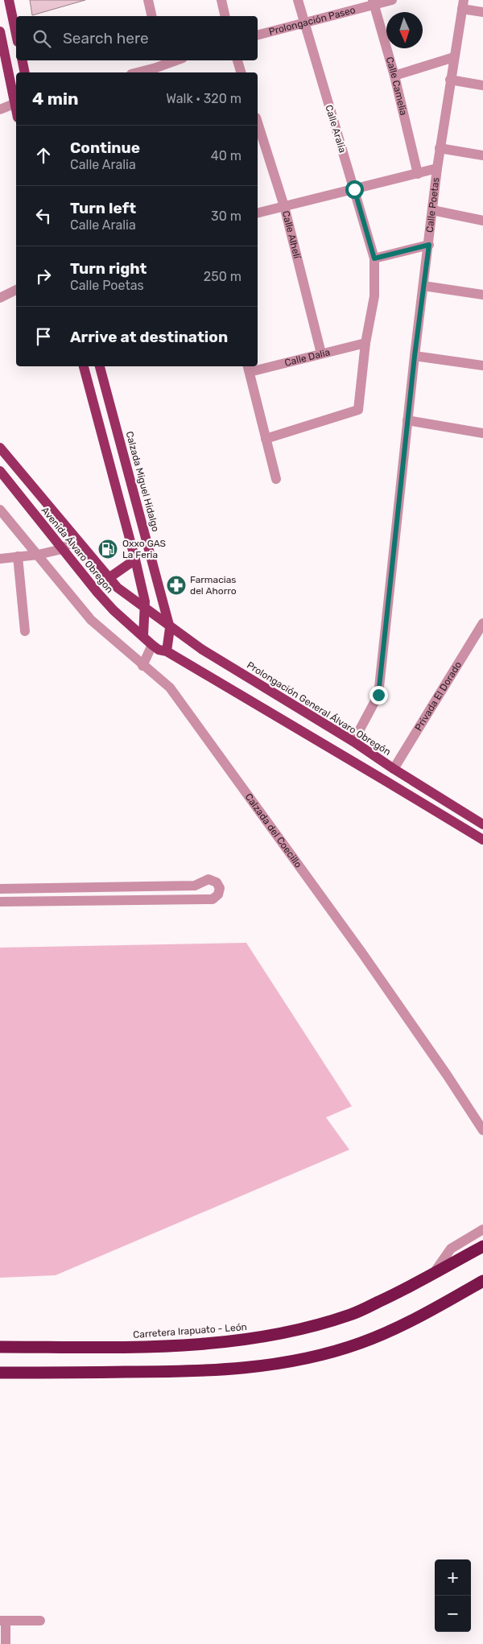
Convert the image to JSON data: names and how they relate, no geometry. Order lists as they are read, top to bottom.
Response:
{
  "streets": {
    "highway": ["Carretera Irapuato - León"],
    "main road": ["Calzada Miguel Hidalgo", "Avenida Álvaro Obregon", "Prolongación General Álvaro Obregón"],
    "street": [
      "Prolongación Paseo",
      "Calle Camelia",
      "Calle Aralia",
      "Calle Poetas",
      "Calle Alhelí",
      "Calle Dalia",
      "Privada El Dorado",
      "Calzada del Coecillo"
    ]
  },
  "crossings": [
    ["Prolongación Paseo", "Calle Camelia"],
    ["Prolongación Paseo", "Calle Aralia"],
    ["Calle Aralia", "Calle Dalia"],
    ["Calle Poetas", "Prolongación General Álvaro Obregón"],
    ["Calle Alhelí", "Calle Dalia"],
    ["Calzada Miguel Hidalgo", "Prolongación General Álvaro Obregón"],
    ["Avenida Álvaro Obregon", "Prolongación General Álvaro Obregón"],
    ["Privada El Dorado", "Prolongación General Álvaro Obregón"]
  ],
  "places": {
    "fuel station": ["Oxxo GAS La Feria"],
    "pharmacy": ["Farmacias del Ahorro"]
  },
  "north": "bottom",
  "page": {
    "search": "Search here",
    "heading": ["4 min", "Walk · 320 m"],
    "list": [
      ["Continue", "Calle Aralia", "40 m"],
      ["Turn left", "Calle Aralia", "30 m"],
      ["Turn right", "Calle Poetas", "250 m"],
      "Arrive at destination"
    ],
    "map_buttons": ["+", "−"]
  }
}
